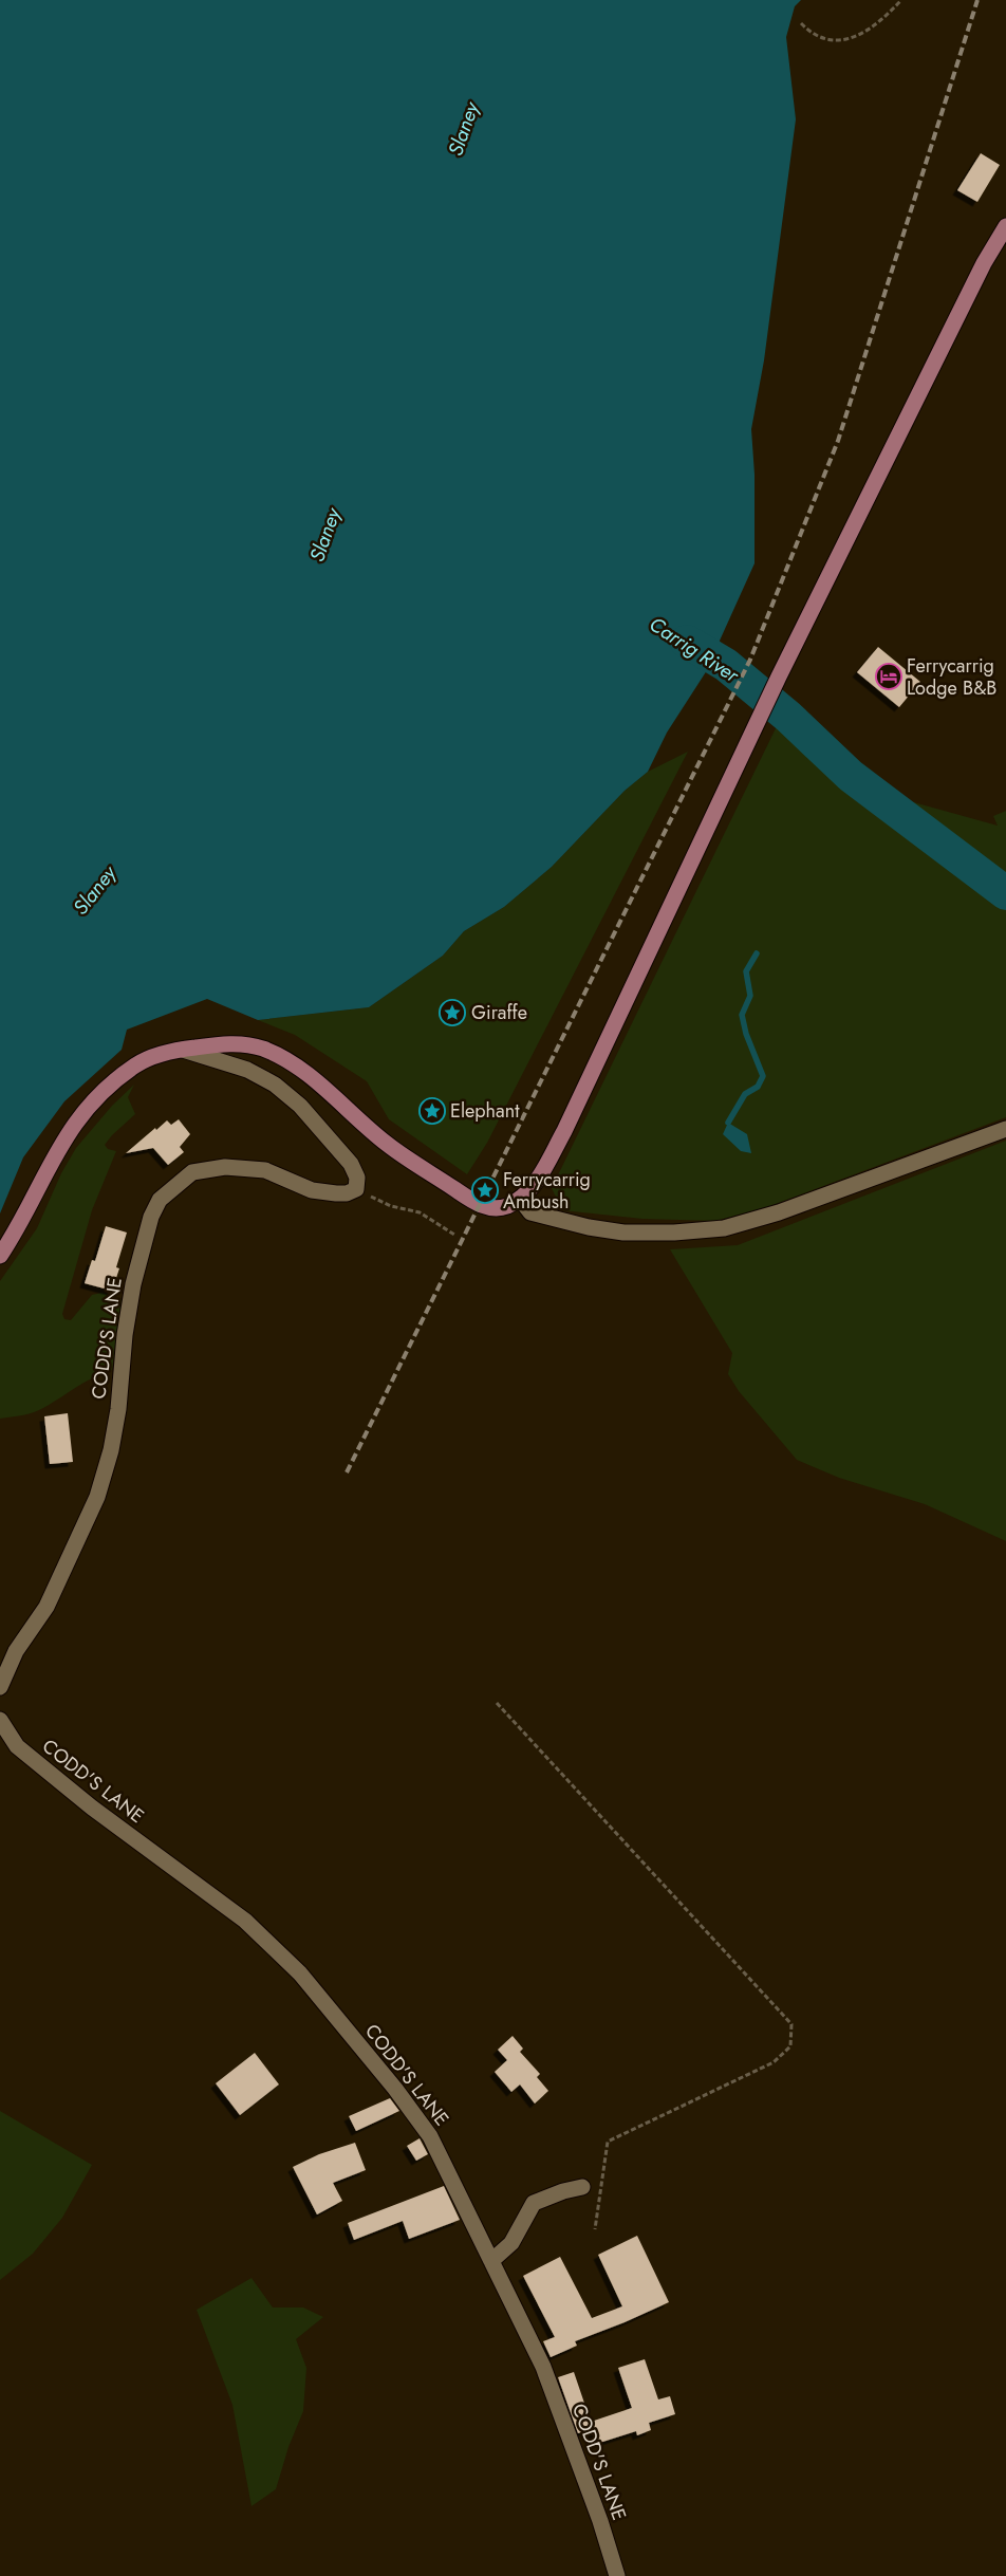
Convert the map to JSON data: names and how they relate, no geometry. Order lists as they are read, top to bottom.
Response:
{
  "streets": {
    "street": ["CODD'S LANE"]
  },
  "water": ["Slaney", "Carrig River"],
  "places": {
    "hotel": ["Ferrycarrig Lodge B&B"],
    "place": ["Giraffe", "Elephant", "Ferrycarrig Ambush"]
  }
}
